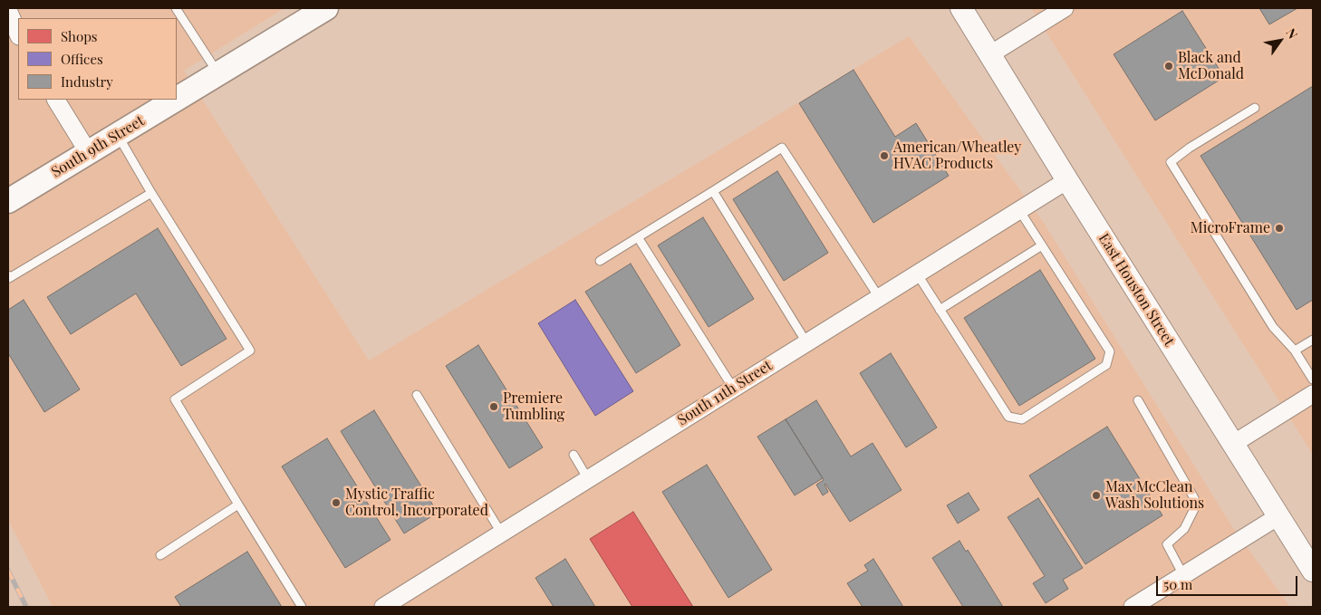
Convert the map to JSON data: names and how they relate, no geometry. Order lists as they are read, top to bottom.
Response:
{
  "streets": {
    "main road": ["South 9th Street"],
    "street": ["East Houston Street", "South 11th Street"]
  },
  "crossings": [
    ["East Houston Street", "South 11th Street"]
  ],
  "places": [
    "Black and McDonald",
    "American/Wheatley HVAC Products",
    "MicroFrame",
    "Premiere Tumbling",
    "Max McClean Wash Solutions",
    "Mystic Traffic Control, Incorporated"
  ],
  "legend": ["Shops", "Offices", "Industry"],
  "scale_bar": "50 m",
  "north": "top right"
}
